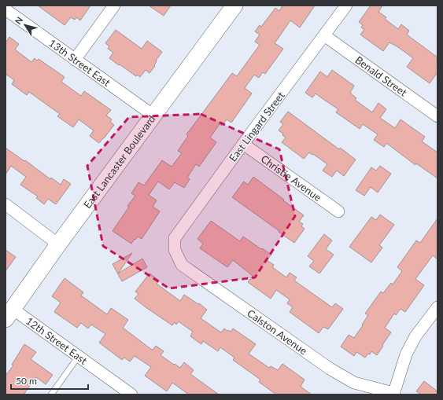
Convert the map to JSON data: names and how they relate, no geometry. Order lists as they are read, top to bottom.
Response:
{
  "streets": {
    "main road": ["East Lancaster Boulevard"],
    "street": [
      "13th Street East",
      "Benald Street",
      "East Lingard Street",
      "Christie Avenue",
      "Calston Avenue",
      "12th Street East"
    ]
  },
  "crossings": [
    ["13th Street East", "East Lancaster Boulevard"],
    ["Benald Street", "East Lingard Street"],
    ["East Lingard Street", "Christie Avenue"],
    ["East Lingard Street", "Calston Avenue"],
    ["East Lancaster Boulevard", "12th Street East"]
  ],
  "scale_bar": "50 m",
  "north": "top left"
}
